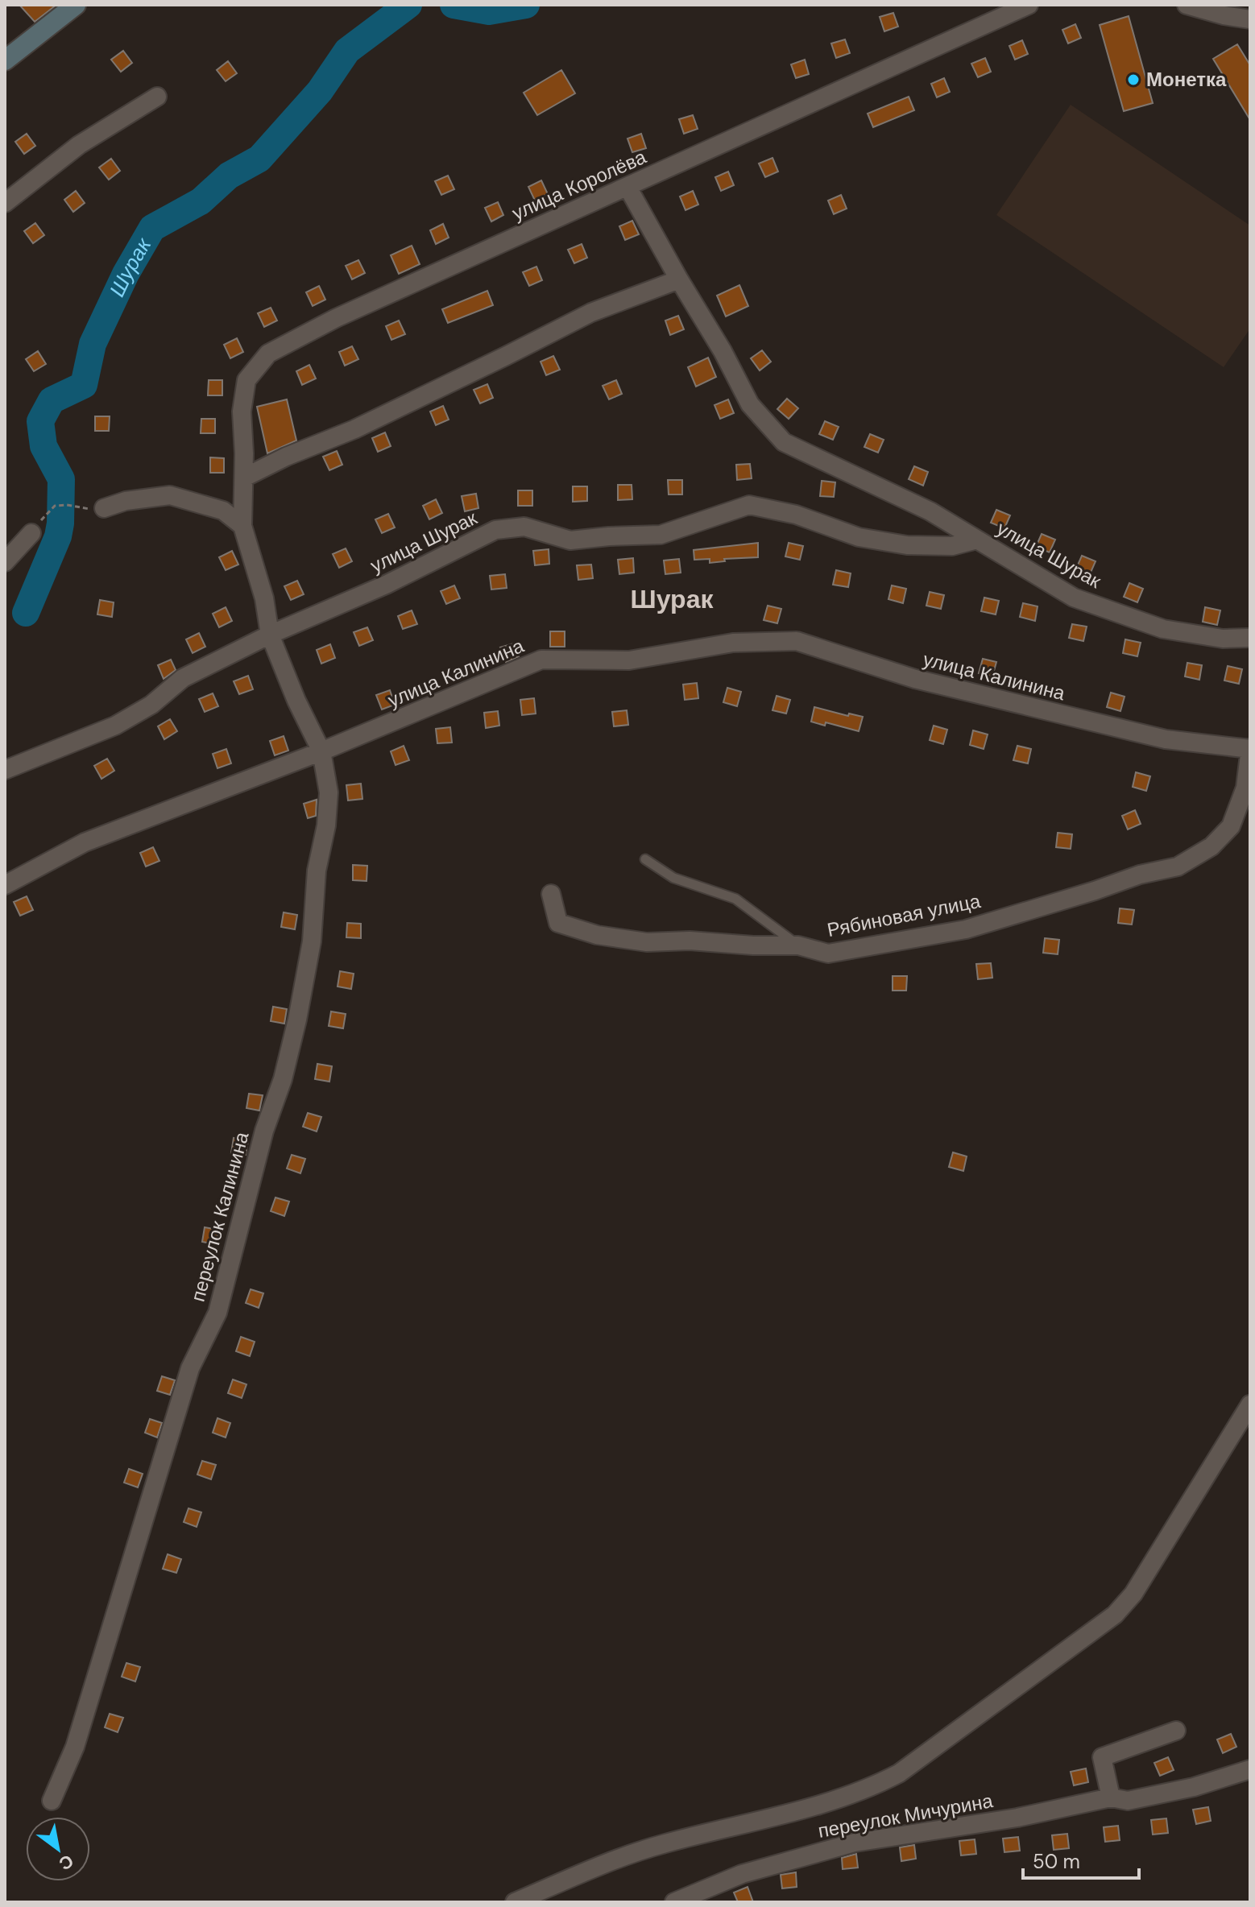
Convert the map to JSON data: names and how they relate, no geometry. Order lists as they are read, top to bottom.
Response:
{
  "streets": {
    "street": [
      "улица Королёва",
      "улица Шурак",
      "улица Калинина",
      "Рябиновая улица",
      "переулок Калинина",
      "переулок Мичурина"
    ]
  },
  "crossings": [
    ["улица Королёва", "улица Шурак"],
    ["улица Шурак", "переулок Калинина"],
    ["улица Калинина", "Рябиновая улица"],
    ["улица Калинина", "переулок Калинина"]
  ],
  "districts": ["Шурак"],
  "water": ["Шурак"],
  "places": ["Монетка"],
  "scale_bar": "50 m",
  "north": "bottom right"
}
